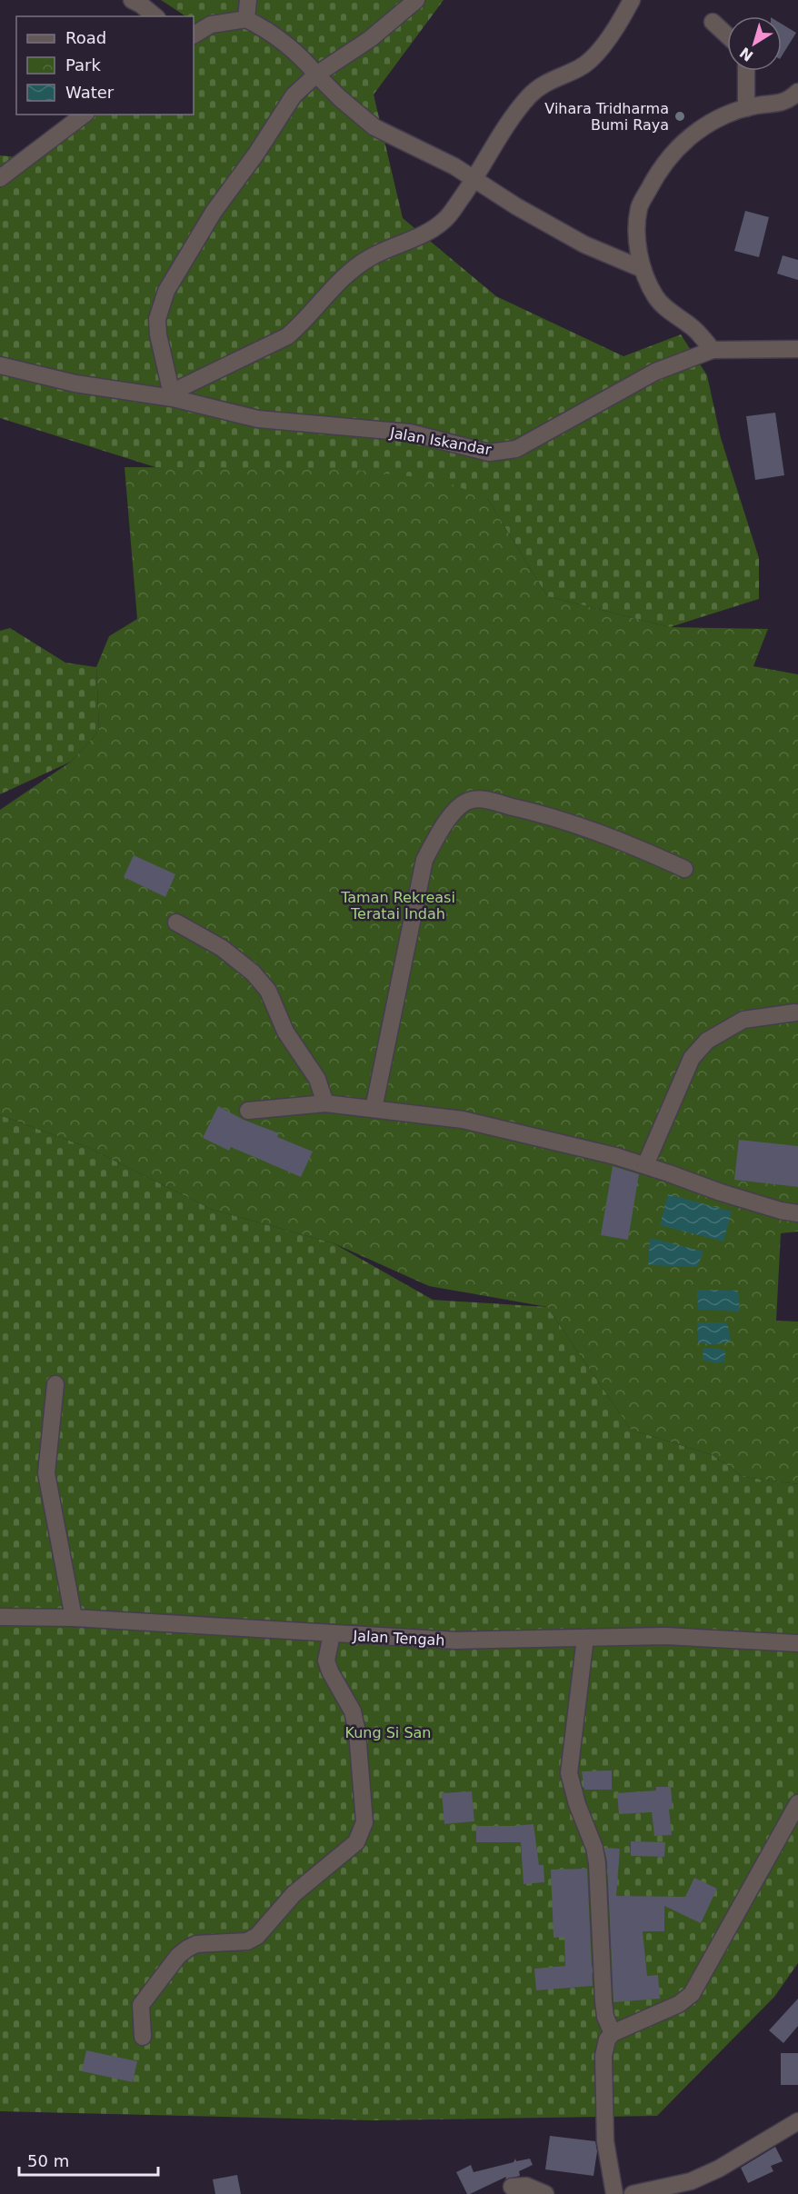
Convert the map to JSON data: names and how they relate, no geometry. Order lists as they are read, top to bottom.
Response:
{
  "streets": {
    "street": ["Jalan Iskandar", "Jalan Tengah"]
  },
  "parks": ["Taman Rekreasi Teratai Indah", "Kung Si San"],
  "places": ["Vihara Tridharma Bumi Raya"],
  "legend": ["Road", "Park", "Water"],
  "scale_bar": "50 m",
  "north": "bottom left"
}
